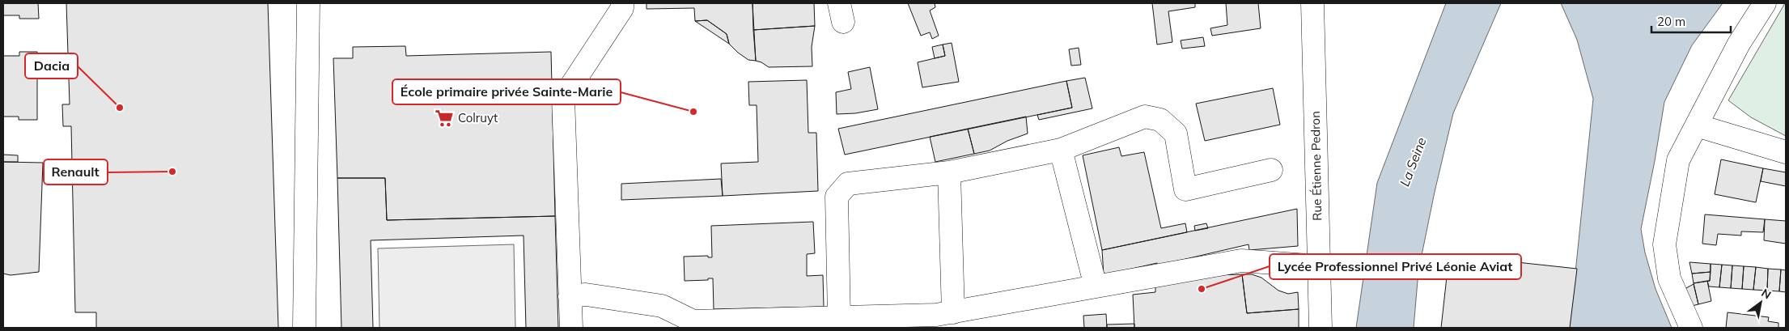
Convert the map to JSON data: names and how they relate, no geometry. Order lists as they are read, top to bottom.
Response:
{
  "streets": {
    "street": ["Rue Étienne Pedron"]
  },
  "water": ["La Seine"],
  "places": {
    "other": [
      "Dacia",
      "École primaire privée Sainte-Marie",
      "Renault",
      "Lycée Professionnel Privé Léonie Aviat"
    ],
    "supermarket": ["Colruyt"]
  },
  "scale_bar": "20 m",
  "north": "top right"
}
